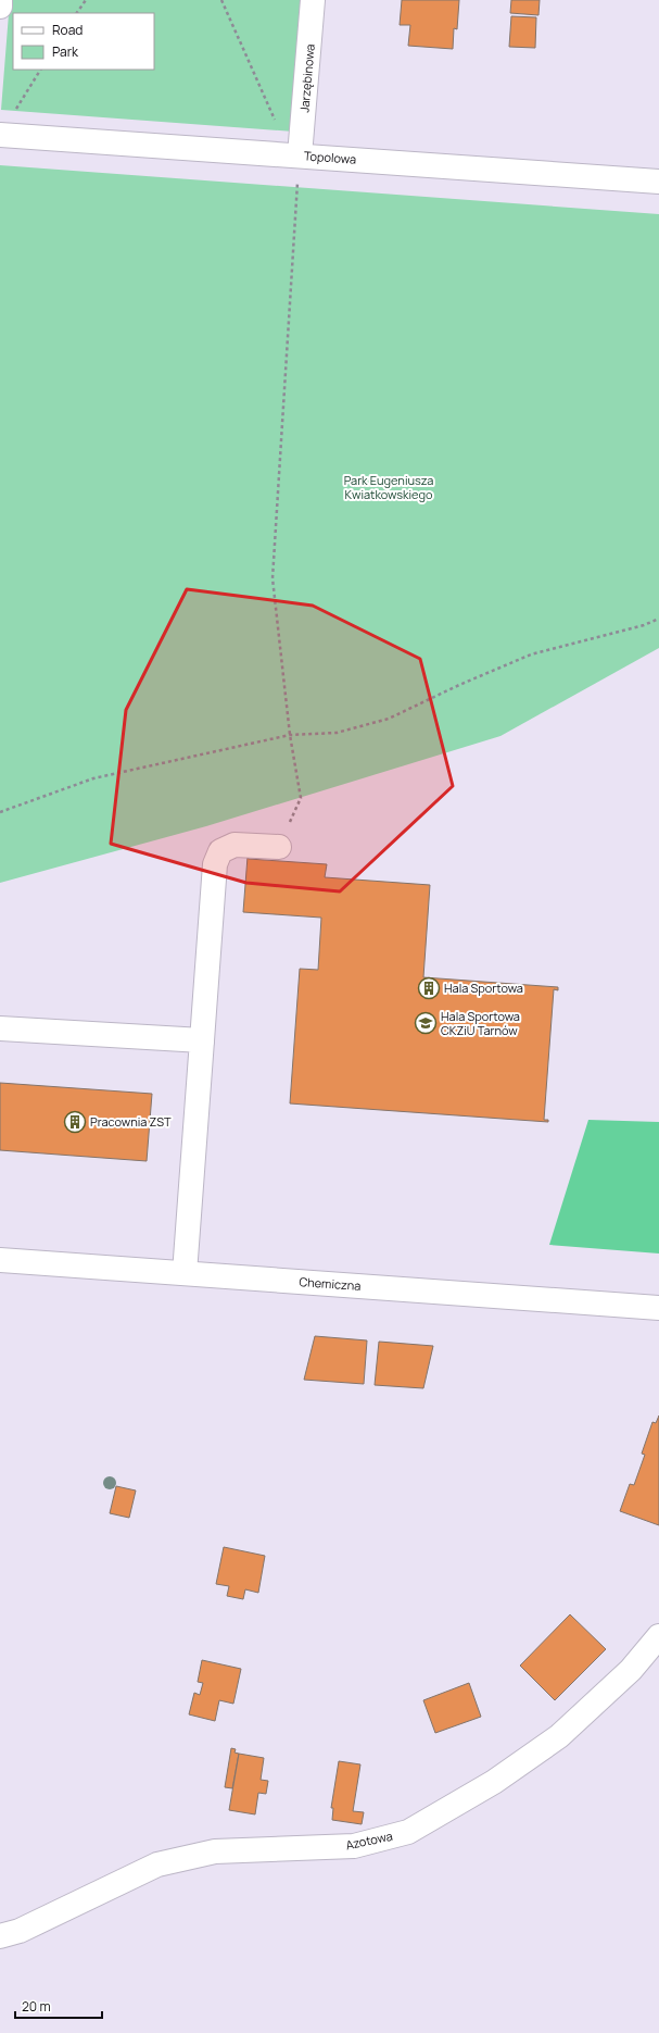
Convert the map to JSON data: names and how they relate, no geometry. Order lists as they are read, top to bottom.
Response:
{
  "streets": {
    "street": [
      "Jarzębinowa",
      "Topolowa",
      "Chemiczna",
      "Azotowa"
    ]
  },
  "crossings": [
    ["Jarzębinowa", "Topolowa"]
  ],
  "parks": ["Park Eugeniusza Kwiatkowskiego"],
  "places": {
    "building": ["Hala Sportowa", "Pracownia ZST"],
    "school or university": ["Hala Sportowa CKZiU Tarnów"]
  },
  "legend": ["Road", "Park"],
  "scale_bar": "20 m"
}
